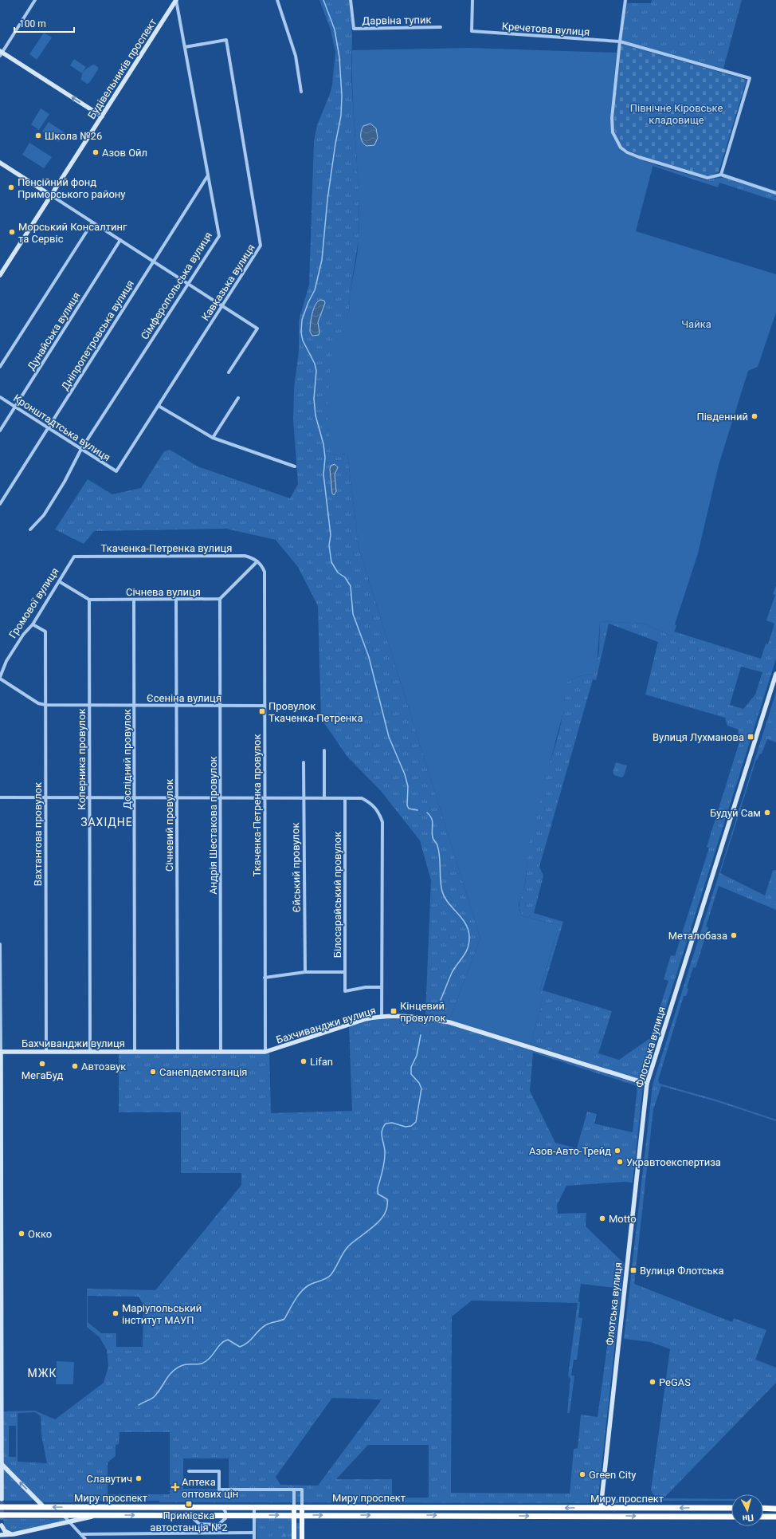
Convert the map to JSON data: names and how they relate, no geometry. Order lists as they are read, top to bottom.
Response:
{
  "streets": {
    "highway": ["Флотська вулиця", "Миру проспект"],
    "street": [
      "Дарвіна тупик",
      "Кречетова вулиця",
      "Будівельників проспект",
      "Кавказька вулиця",
      "Сімферопольська вулиця",
      "Дунайська вулиця",
      "Дніпропетровська вулиця",
      "Кронштадтська вулиця",
      "Ткаченка-Петренка вулиця",
      "Січнева вулиця",
      "Громової вулиця",
      "Єсеніна вулиця",
      "Коперника провулок",
      "Дослідний провулок",
      "Ткаченка-Петренка провулок",
      "Січневий провулок",
      "Андрія Шестакова провулок",
      "Вахтангова провулок",
      "Єйський провулок",
      "Білосарайський провулок",
      "Бахчиванджи вулиця"
    ]
  },
  "crossings": [
    ["Будівельників проспект", "Сімферопольська вулиця"],
    ["Кавказька вулиця", "Сімферопольська вулиця"],
    ["Кавказька вулиця", "Кронштадтська вулиця"],
    ["Сімферопольська вулиця", "Дніпропетровська вулиця"],
    ["Сімферопольська вулиця", "Кронштадтська вулиця"],
    ["Дунайська вулиця", "Кронштадтська вулиця"],
    ["Дніпропетровська вулиця", "Кронштадтська вулиця"],
    ["Ткаченка-Петренка вулиця", "Громової вулиця"],
    ["Ткаченка-Петренка вулиця", "Ткаченка-Петренка провулок"],
    ["Січнева вулиця", "Коперника провулок"],
    ["Січнева вулиця", "Дослідний провулок"],
    ["Січнева вулиця", "Січневий провулок"],
    ["Січнева вулиця", "Андрія Шестакова провулок"],
    ["Громової вулиця", "Вахтангова провулок"],
    ["Єсеніна вулиця", "Коперника провулок"],
    ["Єсеніна вулиця", "Дослідний провулок"],
    ["Єсеніна вулиця", "Ткаченка-Петренка провулок"],
    ["Єсеніна вулиця", "Січневий провулок"],
    ["Єсеніна вулиця", "Андрія Шестакова провулок"],
    ["Єсеніна вулиця", "Вахтангова провулок"],
    ["Коперника провулок", "Бахчиванджи вулиця"],
    ["Дослідний провулок", "Бахчиванджи вулиця"],
    ["Ткаченка-Петренка провулок", "Бахчиванджи вулиця"],
    ["Січневий провулок", "Бахчиванджи вулиця"],
    ["Андрія Шестакова провулок", "Бахчиванджи вулиця"],
    ["Вахтангова провулок", "Бахчиванджи вулиця"],
    ["Бахчиванджи вулиця", "Флотська вулиця"],
    ["Флотська вулиця", "Миру проспект"]
  ],
  "districts": ["ЗАХІДНЕ", "МЖК"],
  "parks": ["Північне Кіровське кладовище", "Чайка"],
  "places": {
    "other": [
      "Школа №26",
      "Азов Ойл",
      "Пенсійний фонд Приморського району",
      "Морський Консалтинг та Сервіс",
      "Південний",
      "Будуй Сам",
      "Металобаза",
      "Lifan",
      "МегаБуд",
      "Автозвук",
      "Санепідемстанція",
      "Азов-Авто-Трейд",
      "Укравтоекспертиза",
      "Motto",
      "Окко",
      "Маріупольський інститут МАУП",
      "PeGAS",
      "Green City",
      "Славутич"
    ],
    "transit": [
      "Провулок Ткаченка-Петренка",
      "Вулиця Лухманова",
      "Кінцевий провулок",
      "Вулиця Флотська",
      "Приміська автостанція №2"
    ],
    "health": ["Аптека оптових цін"]
  },
  "scale_bar": "100 m",
  "north": "bottom"
}
